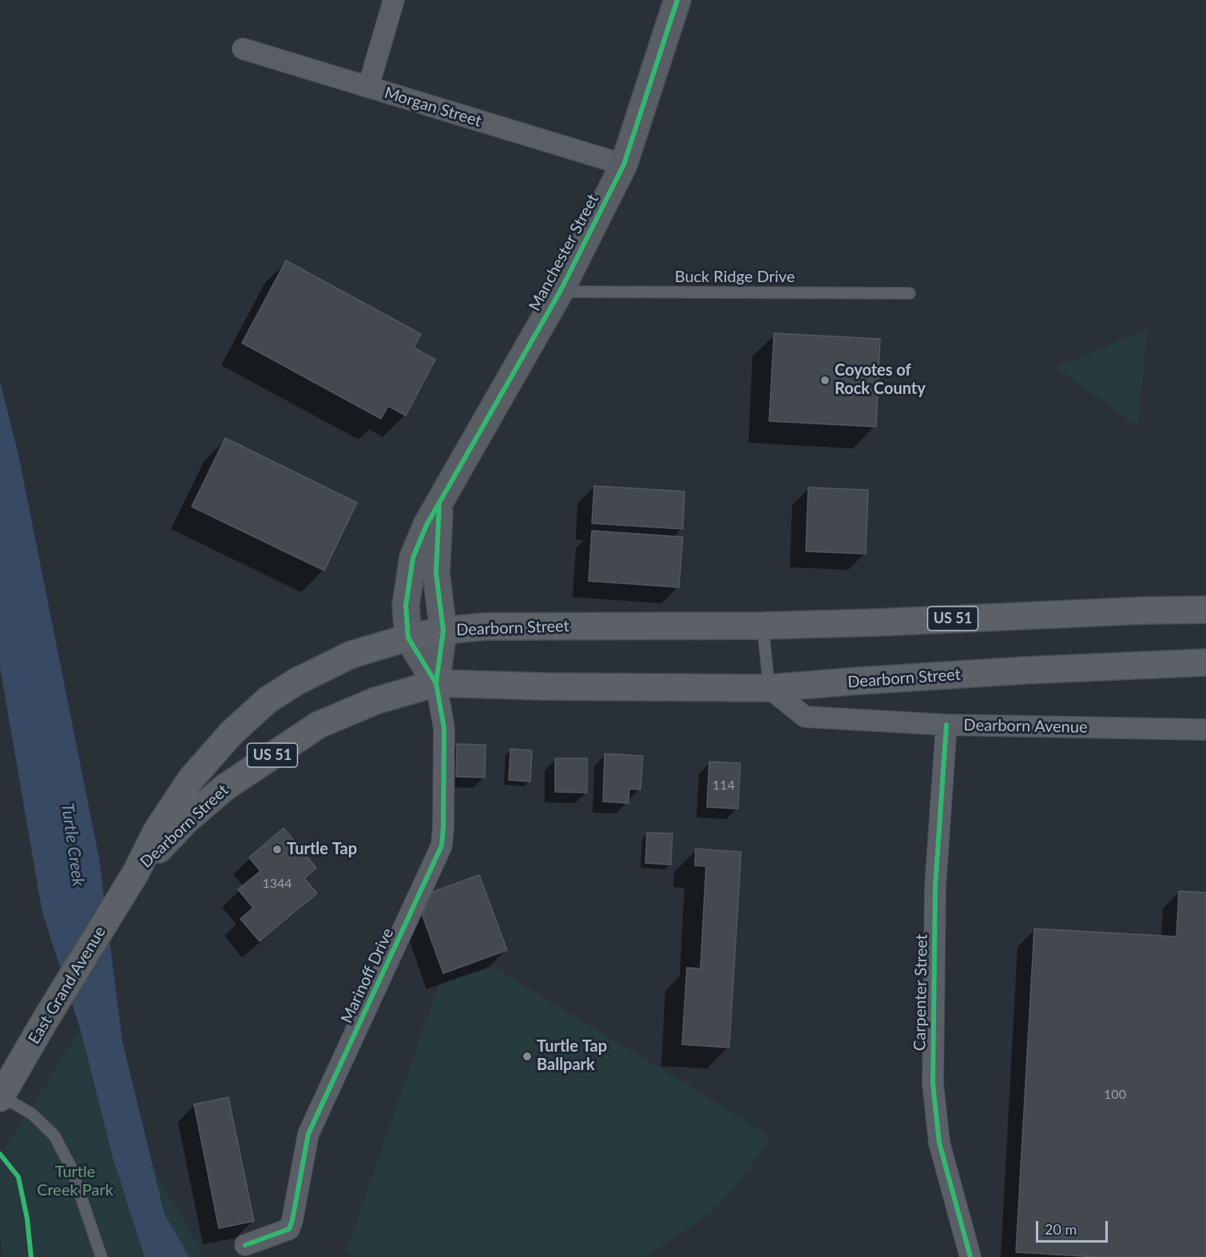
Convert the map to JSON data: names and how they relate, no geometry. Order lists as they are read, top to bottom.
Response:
{
  "streets": {
    "main road": ["US 51", "Dearborn Street", "East Grand Avenue"],
    "street": [
      "Morgan Street",
      "Manchester Street",
      "Dearborn Avenue",
      "Marinoff Drive",
      "Carpenter Street"
    ],
    "lane": ["Buck Ridge Drive"]
  },
  "crossings": [
    ["Morgan Street", "Manchester Street"],
    ["Manchester Street", "Buck Ridge Drive"],
    ["Manchester Street", "Dearborn Street"],
    ["Manchester Street", "Marinoff Drive"],
    ["Dearborn Street", "Dearborn Avenue"],
    ["Dearborn Street", "Marinoff Drive"],
    ["Dearborn Street", "East Grand Avenue"],
    ["Dearborn Avenue", "Carpenter Street"]
  ],
  "water": ["Turtle Creek"],
  "parks": ["Turtle Creek Park"],
  "places": ["Coyotes of Rock County", "Turtle Tap", "Turtle Tap Ballpark"],
  "house_numbers": ["114", "1344", "100"],
  "scale_bar": "20 m"
}
